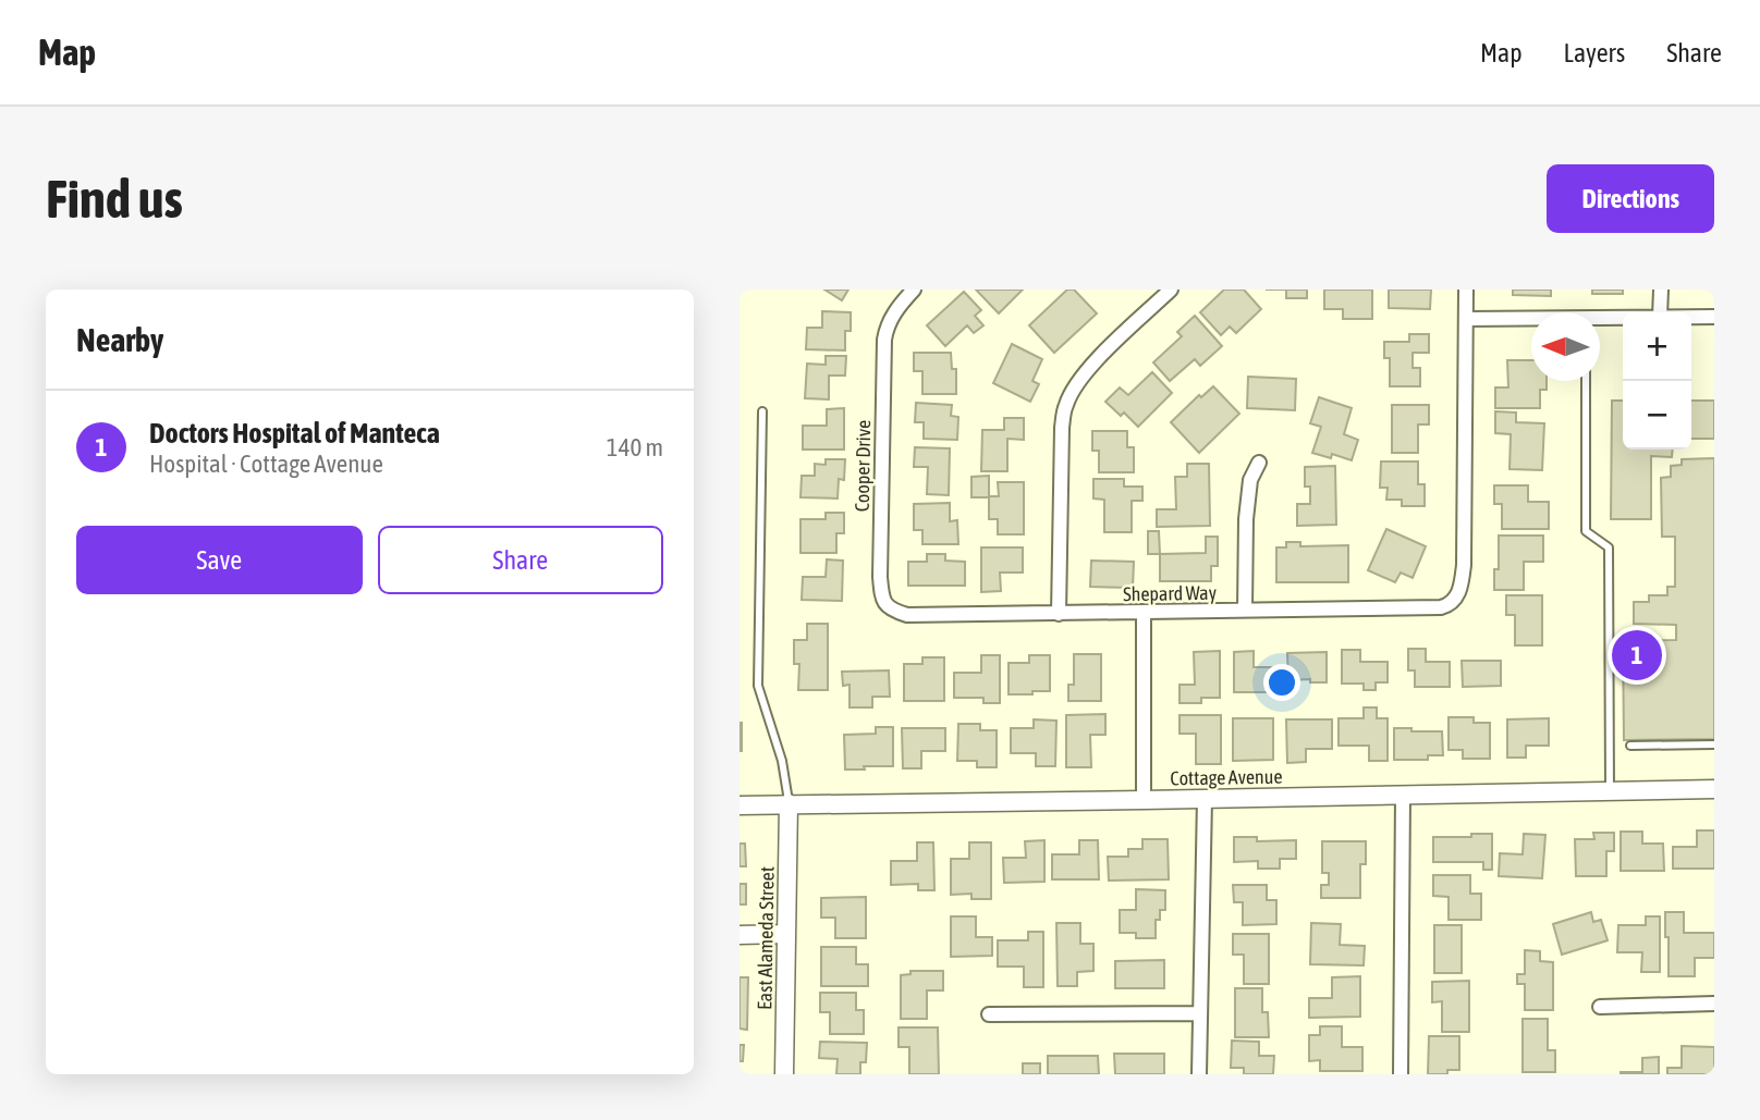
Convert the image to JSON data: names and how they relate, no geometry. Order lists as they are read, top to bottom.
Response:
{
  "streets": {
    "street": [
      "Cooper Drive",
      "Shepard Way",
      "Cottage Avenue",
      "East Alameda Street"
    ]
  },
  "crossings": [
    ["Cooper Drive", "Shepard Way"],
    ["Cottage Avenue", "East Alameda Street"]
  ],
  "north": "left",
  "page": {
    "header": "Map",
    "nav": ["Map", "Layers", "Share"],
    "buttons": [
      "Directions",
      ["Save", "Share"]
    ],
    "title": "Find us",
    "heading": "Nearby",
    "map_buttons": ["+", "−"],
    "list": [
      {
        "mark": "1",
        "name": "Doctors Hospital of Manteca",
        "note": "Hospital · Cottage Avenue",
        "value": "140 m"
      }
    ],
    "pins": "1"
  }
}
